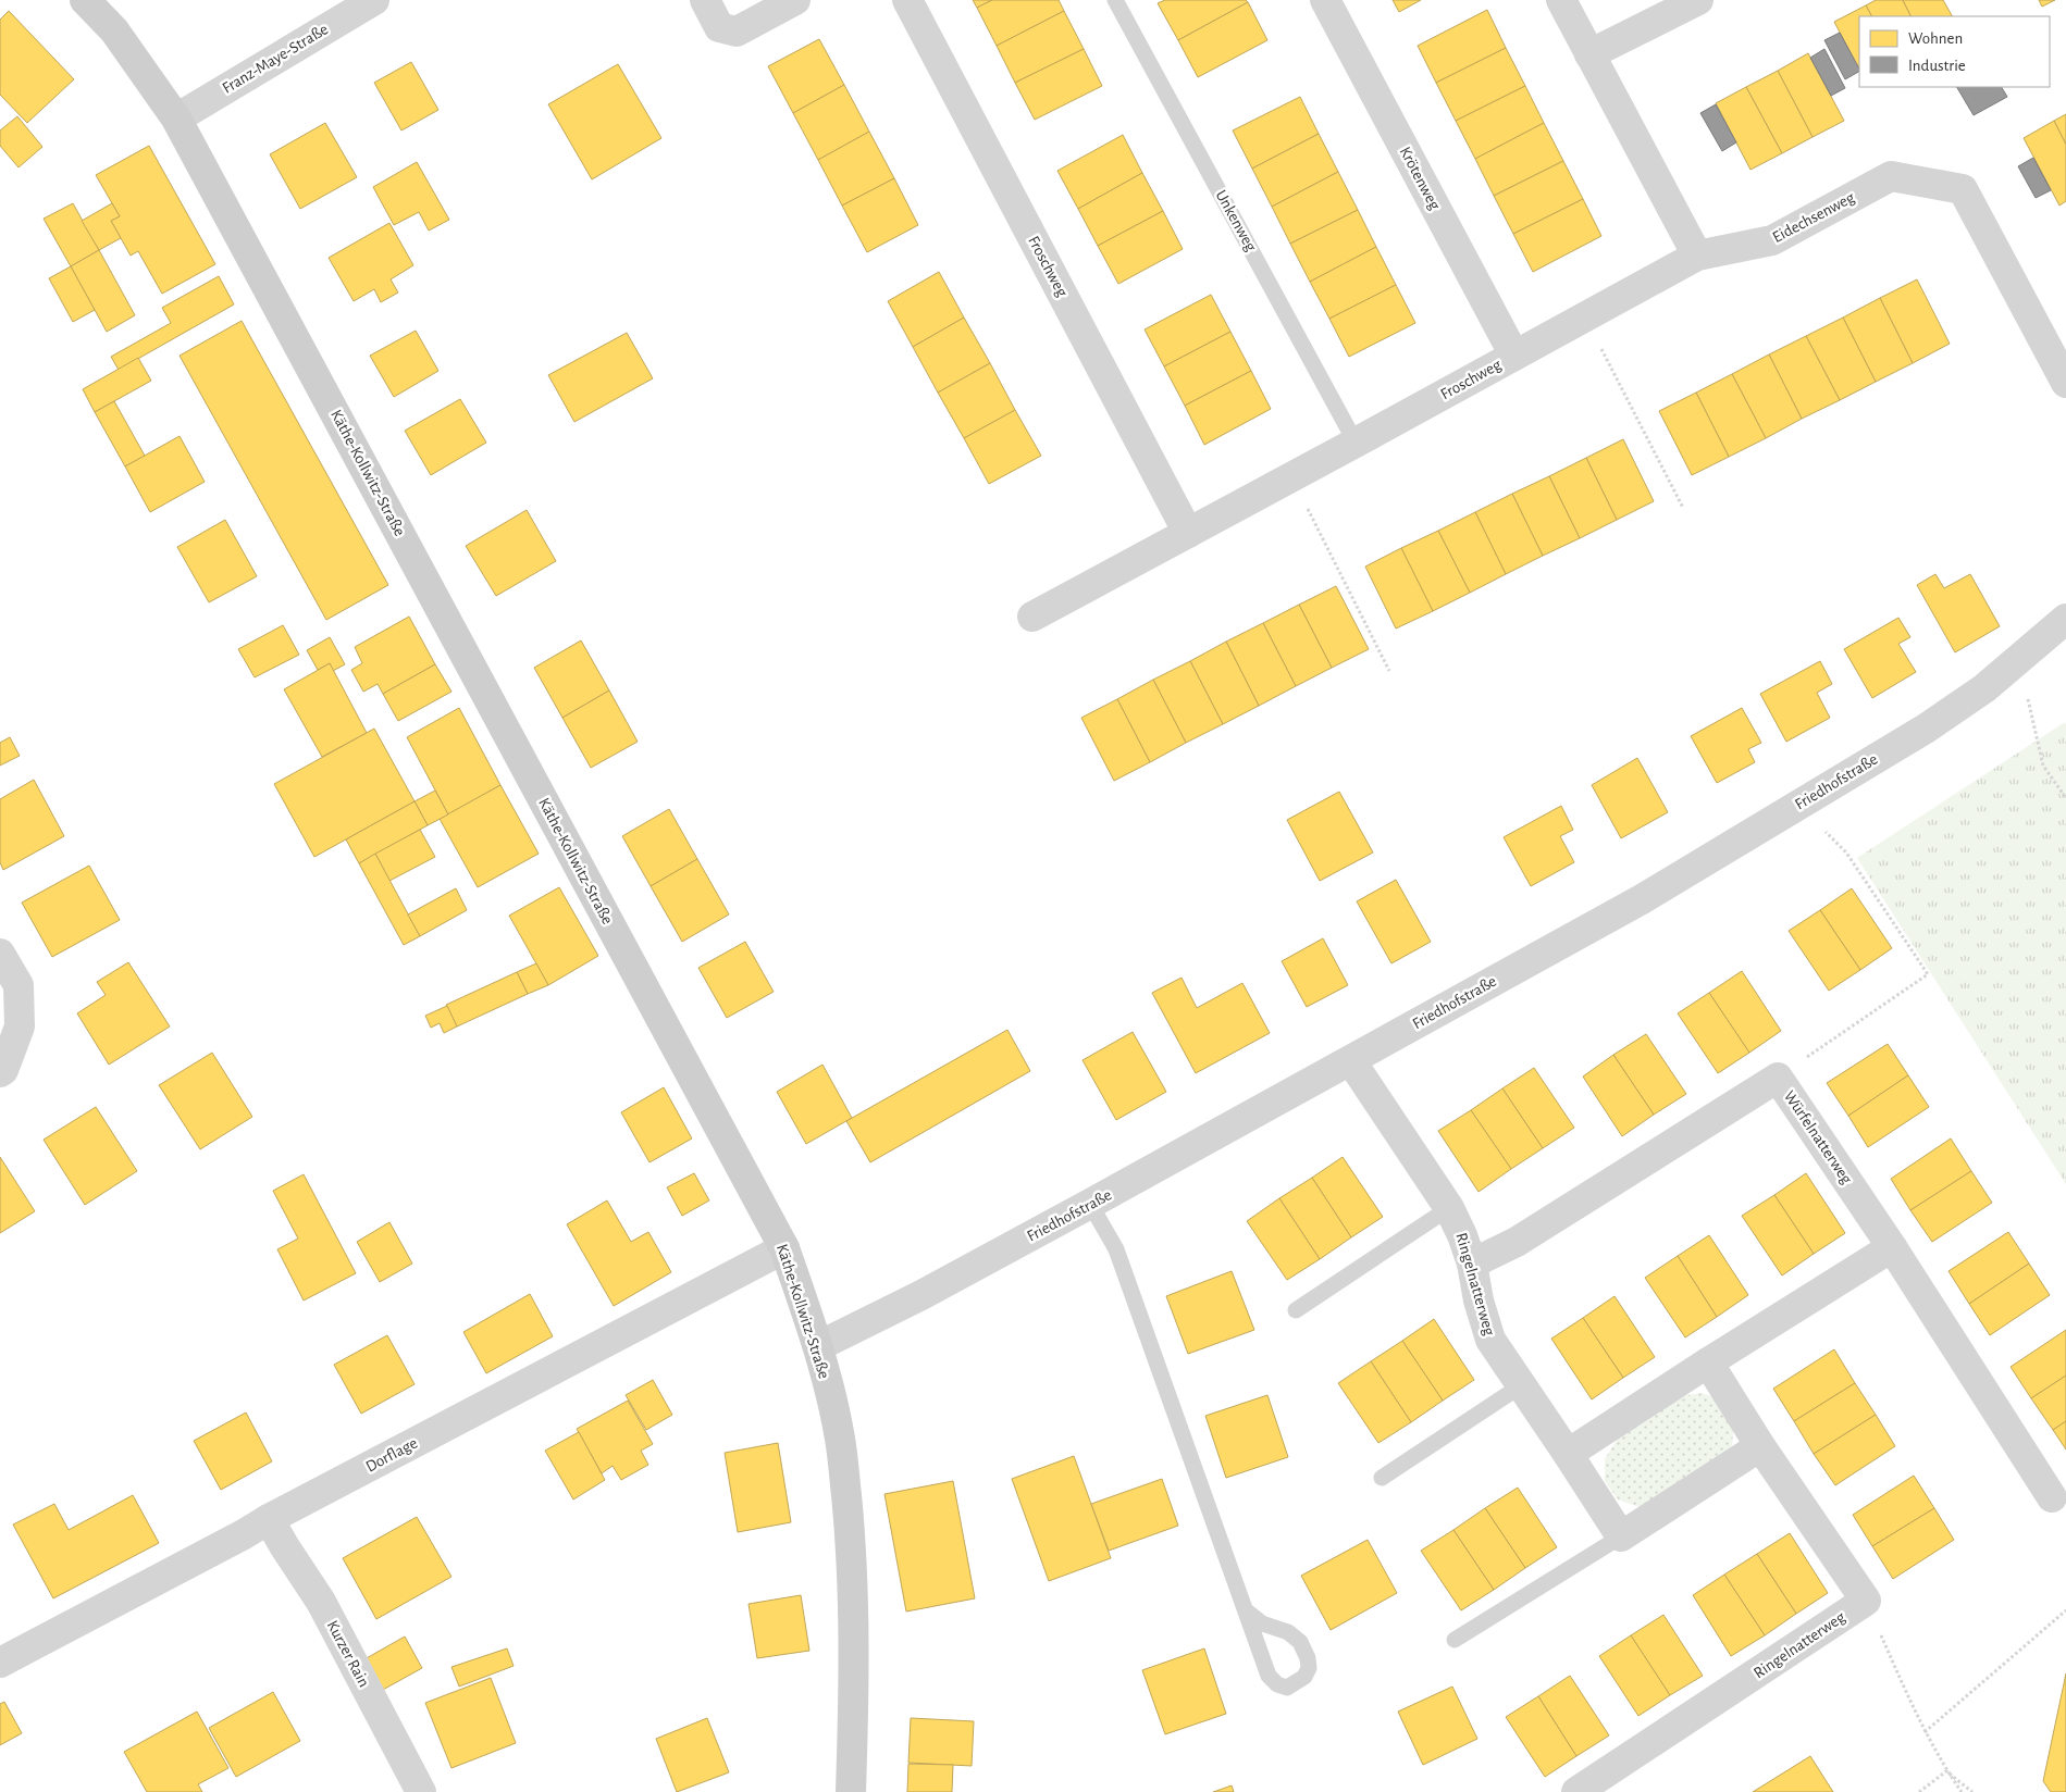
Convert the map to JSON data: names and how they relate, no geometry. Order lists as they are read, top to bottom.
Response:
{
  "streets": {
    "street": [
      "Franz-Maye-Straße",
      "Krötenweg",
      "Eidechsenweg",
      "Froschweg",
      "Käthe-Kollwitz-Straße",
      "Friedhofstraße",
      "Würfelnatterweg",
      "Ringelnatterweg",
      "Dorflage",
      "Kurzer Rain"
    ],
    "lane": ["Unkenweg"]
  },
  "crossings": [
    ["Franz-Maye-Straße", "Käthe-Kollwitz-Straße"],
    ["Krötenweg", "Froschweg"],
    ["Eidechsenweg", "Froschweg"],
    ["Unkenweg", "Froschweg"],
    ["Käthe-Kollwitz-Straße", "Friedhofstraße"],
    ["Käthe-Kollwitz-Straße", "Dorflage"],
    ["Friedhofstraße", "Ringelnatterweg"],
    ["Würfelnatterweg", "Ringelnatterweg"],
    ["Dorflage", "Kurzer Rain"]
  ],
  "legend": ["Wohnen", "Industrie"]
}
